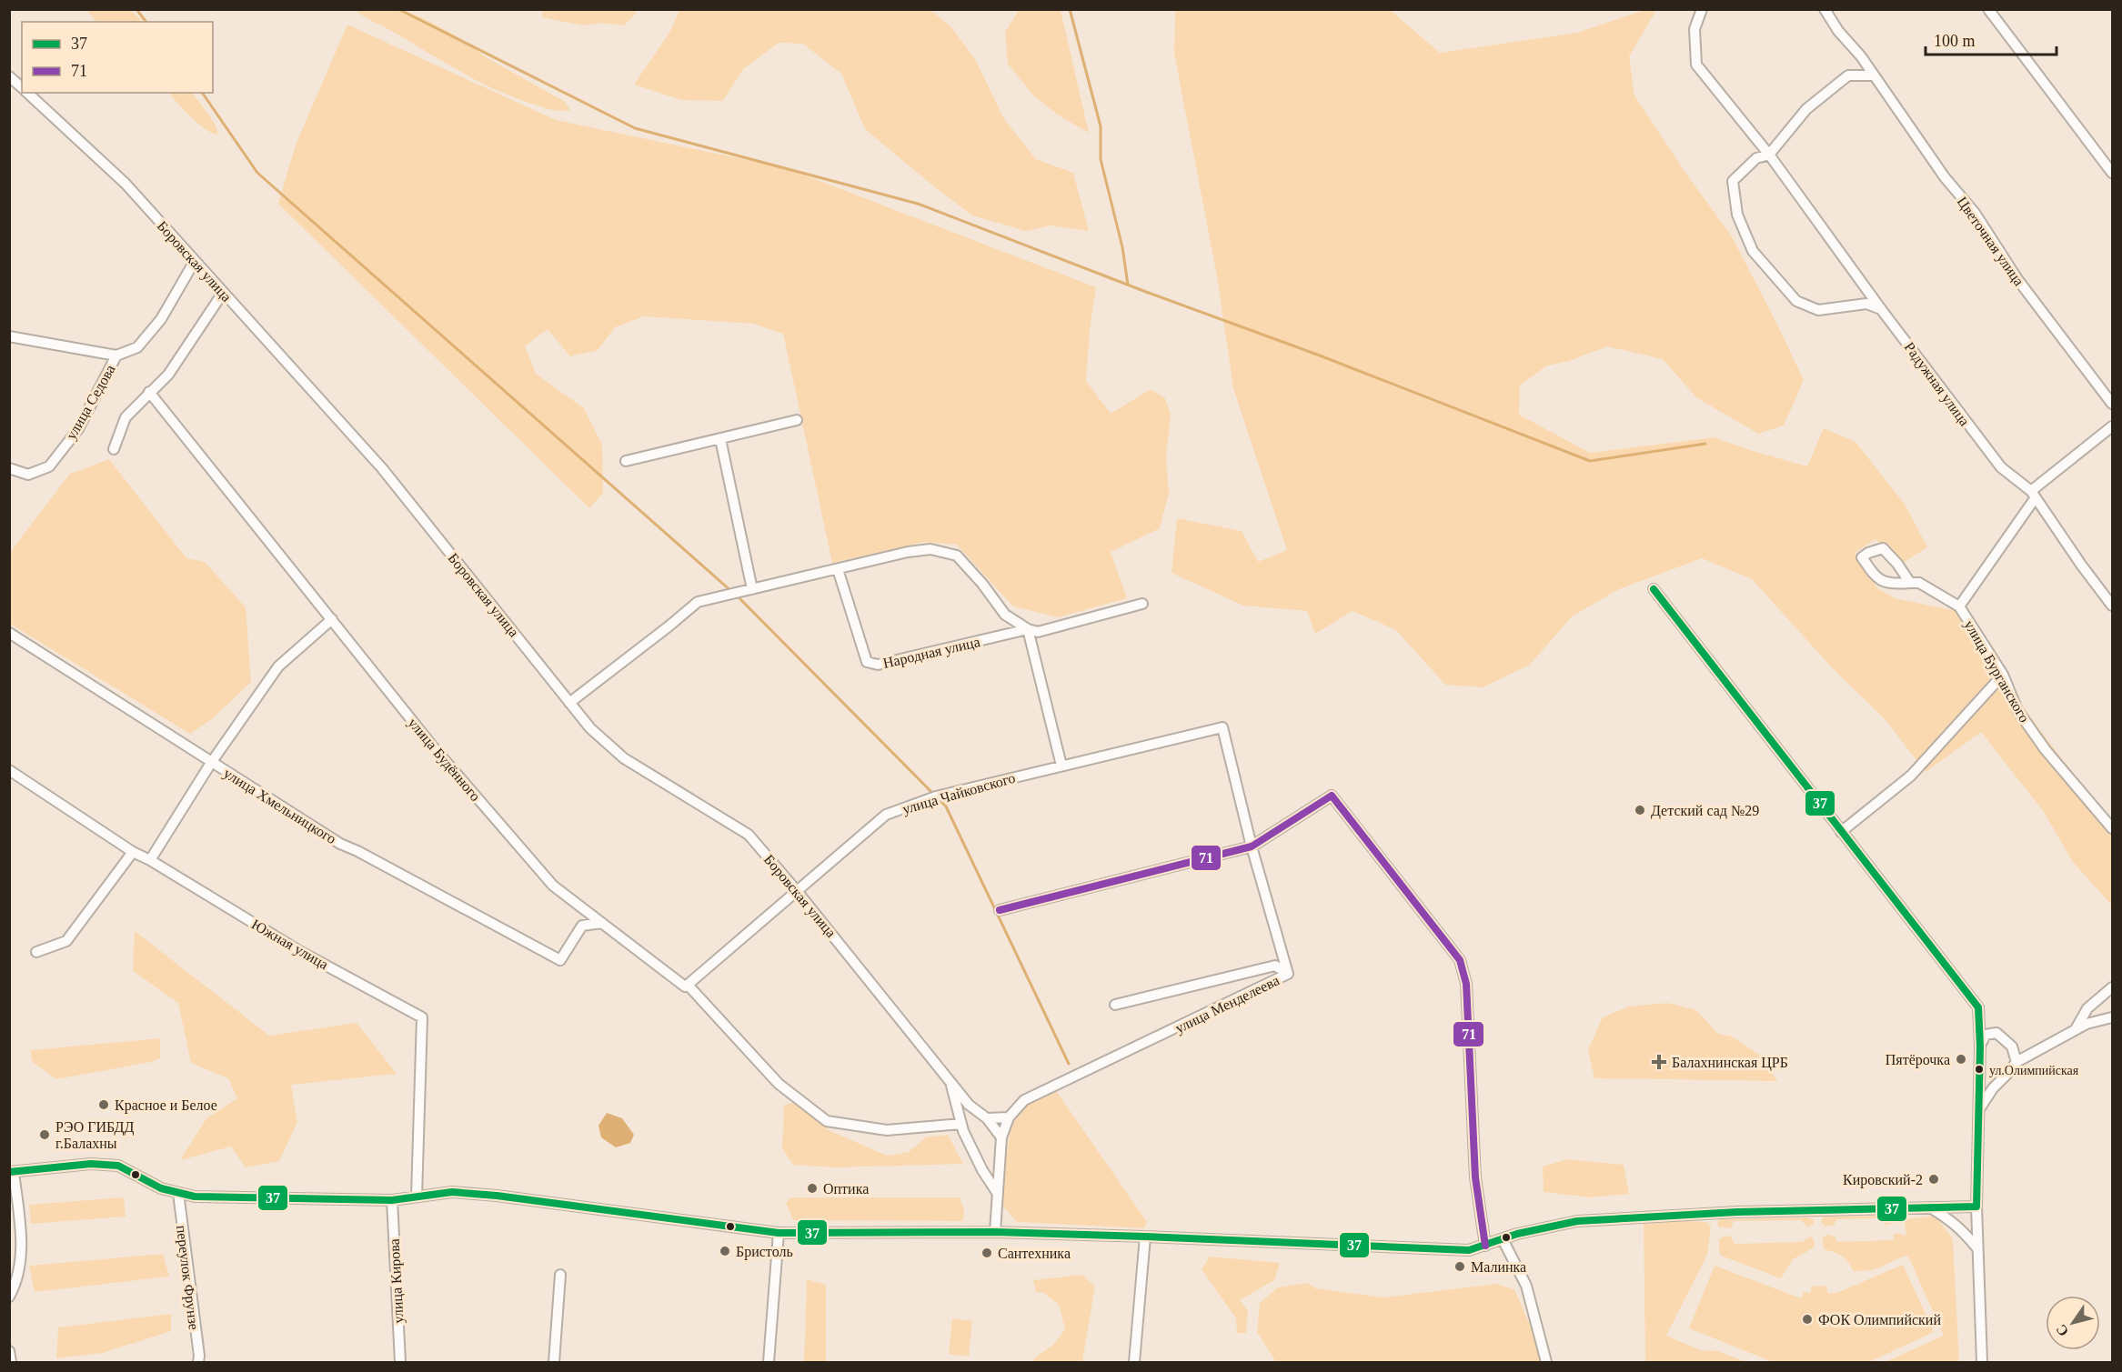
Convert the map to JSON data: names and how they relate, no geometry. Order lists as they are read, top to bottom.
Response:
{
  "streets": {
    "street": [
      "Цветочная улица",
      "Боровская улица",
      "Радужная улица",
      "улица Седова",
      "Народная улица",
      "улица Бурганского",
      "улица Будённого",
      "улица Чайковского",
      "улица Хмельницкого",
      "Южная улица",
      "улица Менделеева",
      "переулок Фрунзе",
      "улица Кирова"
    ]
  },
  "crossings": [
    ["Боровская улица", "улица Будённого"],
    ["Боровская улица", "улица Чайковского"],
    ["Боровская улица", "улица Менделеева"],
    ["улица Будённого", "улица Чайковского"],
    ["улица Будённого", "улица Хмельницкого"]
  ],
  "places": {
    "other": [
      "Детский сад №29",
      "Пятёрочка",
      "ул.Олимпийская",
      "Красное и Белое",
      "РЭО ГИБДД г.Балахны",
      "Кировский-2",
      "Оптика",
      "Бристоль",
      "Сантехника",
      "Малинка",
      "ФОК Олимпийский"
    ],
    "health": ["Балахнинская ЦРБ"]
  },
  "lines": ["transit line 37", "transit line 71"],
  "legend": ["37", "71"],
  "scale_bar": "100 m",
  "north": "bottom left"
}
